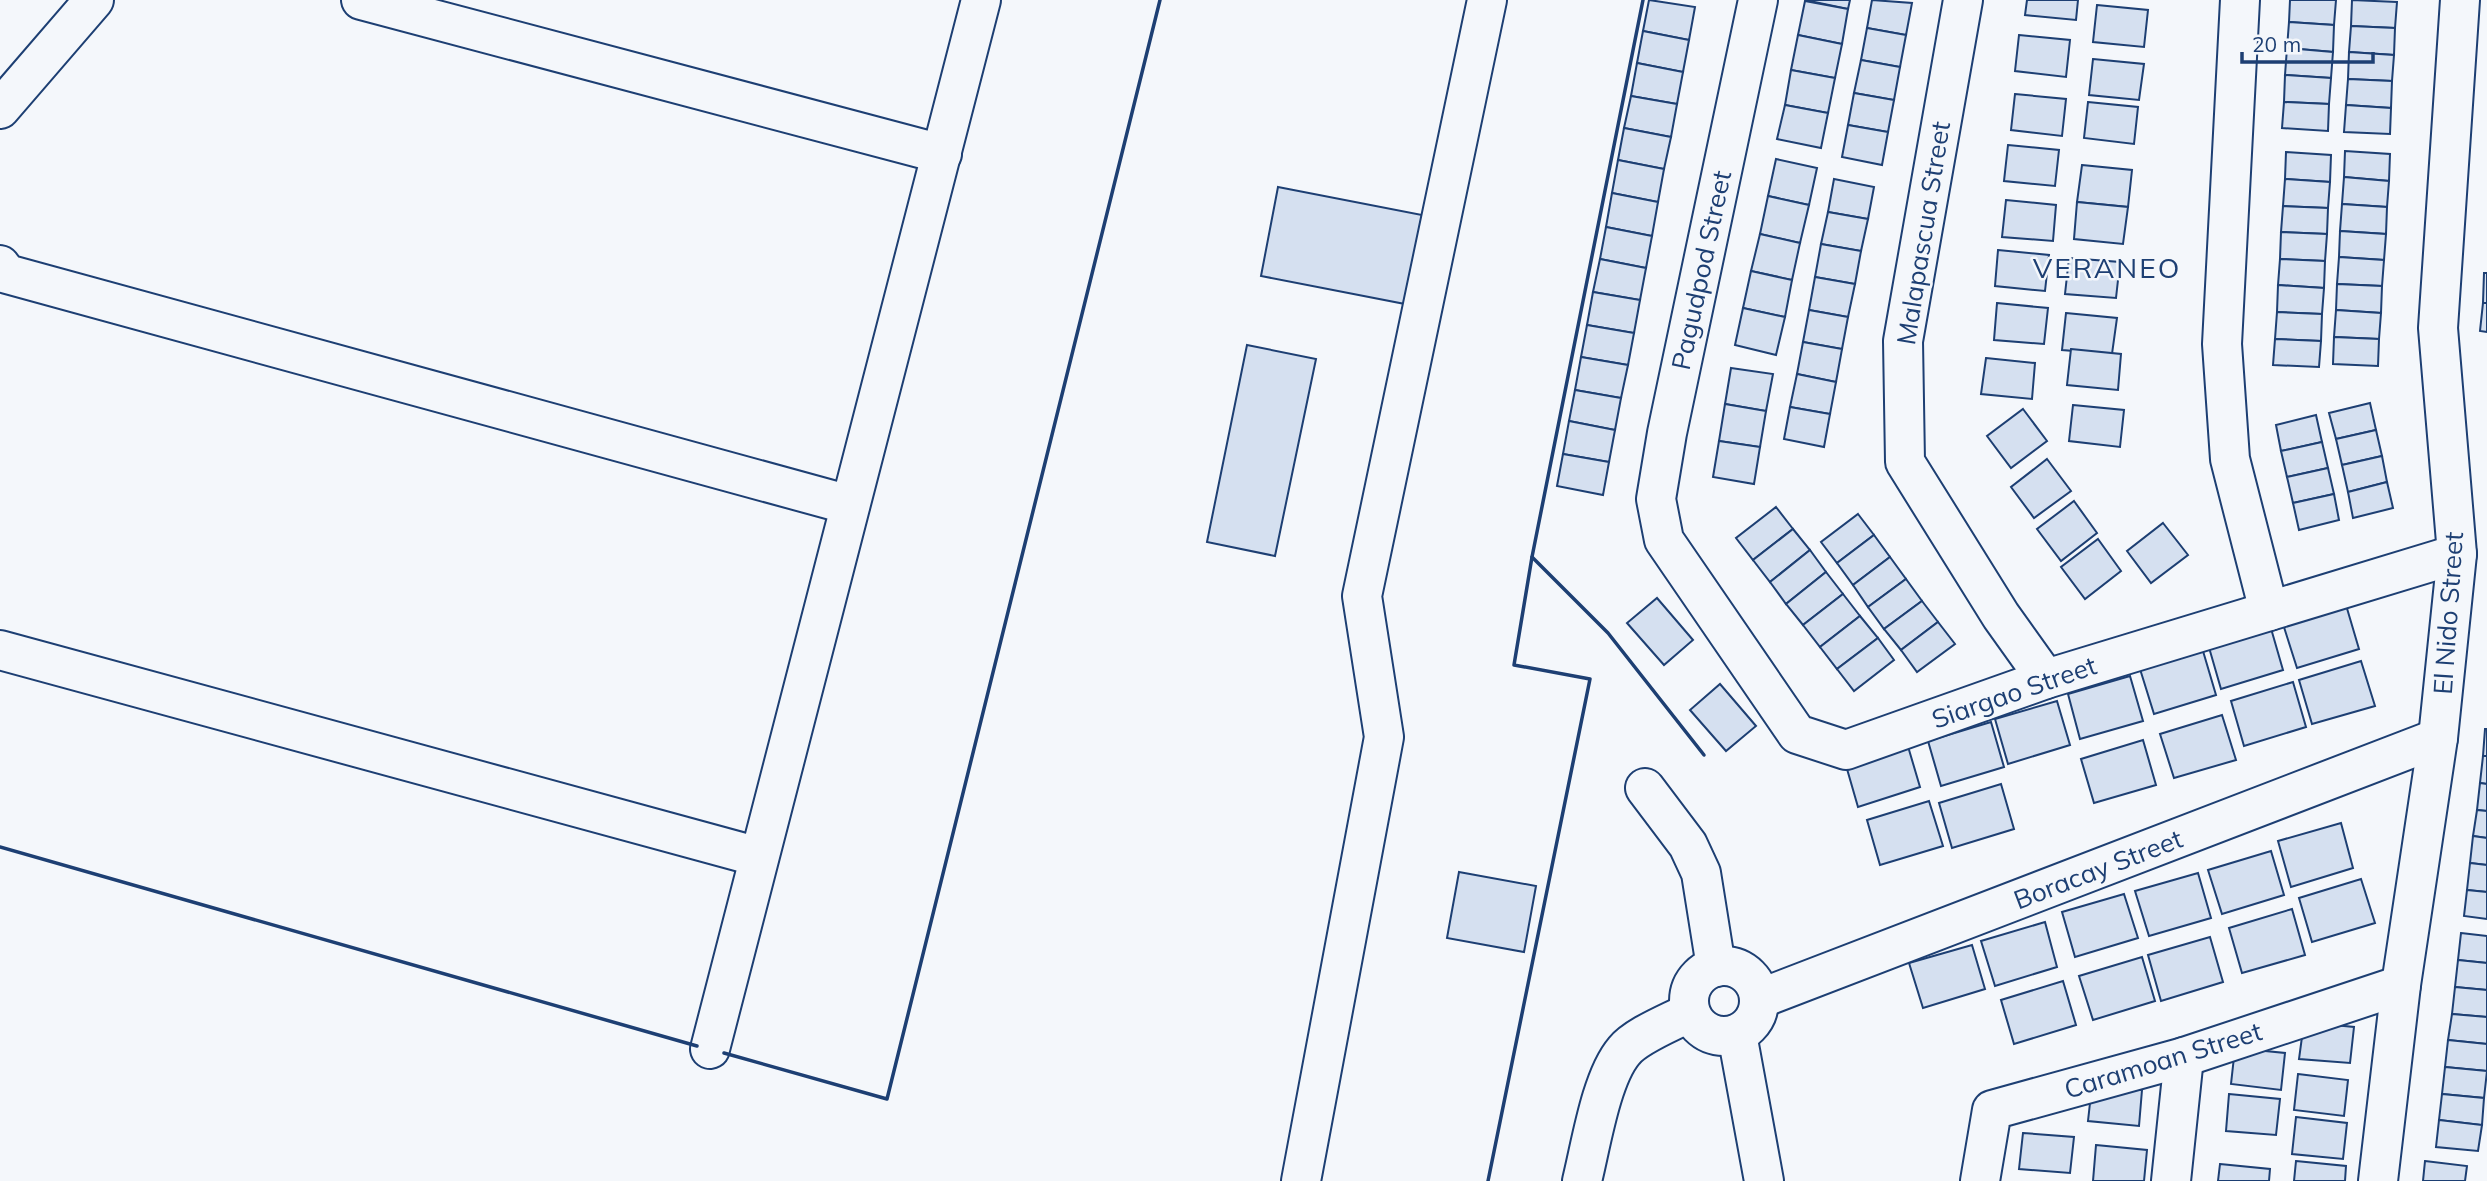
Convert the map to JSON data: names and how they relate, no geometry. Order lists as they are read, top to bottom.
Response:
{
  "streets": {
    "street": [
      "Malapascua Street",
      "Pagudpod Street",
      "El Nido Street",
      "Siargao Street",
      "Boracay Street",
      "Caramoan Street"
    ]
  },
  "crossings": [
    ["Malapascua Street", "Siargao Street"],
    ["Pagudpod Street", "Siargao Street"],
    ["El Nido Street", "Siargao Street"],
    ["El Nido Street", "Boracay Street"],
    ["El Nido Street", "Caramoan Street"]
  ],
  "districts": ["VERANEO"],
  "scale_bar": "20 m"
}
